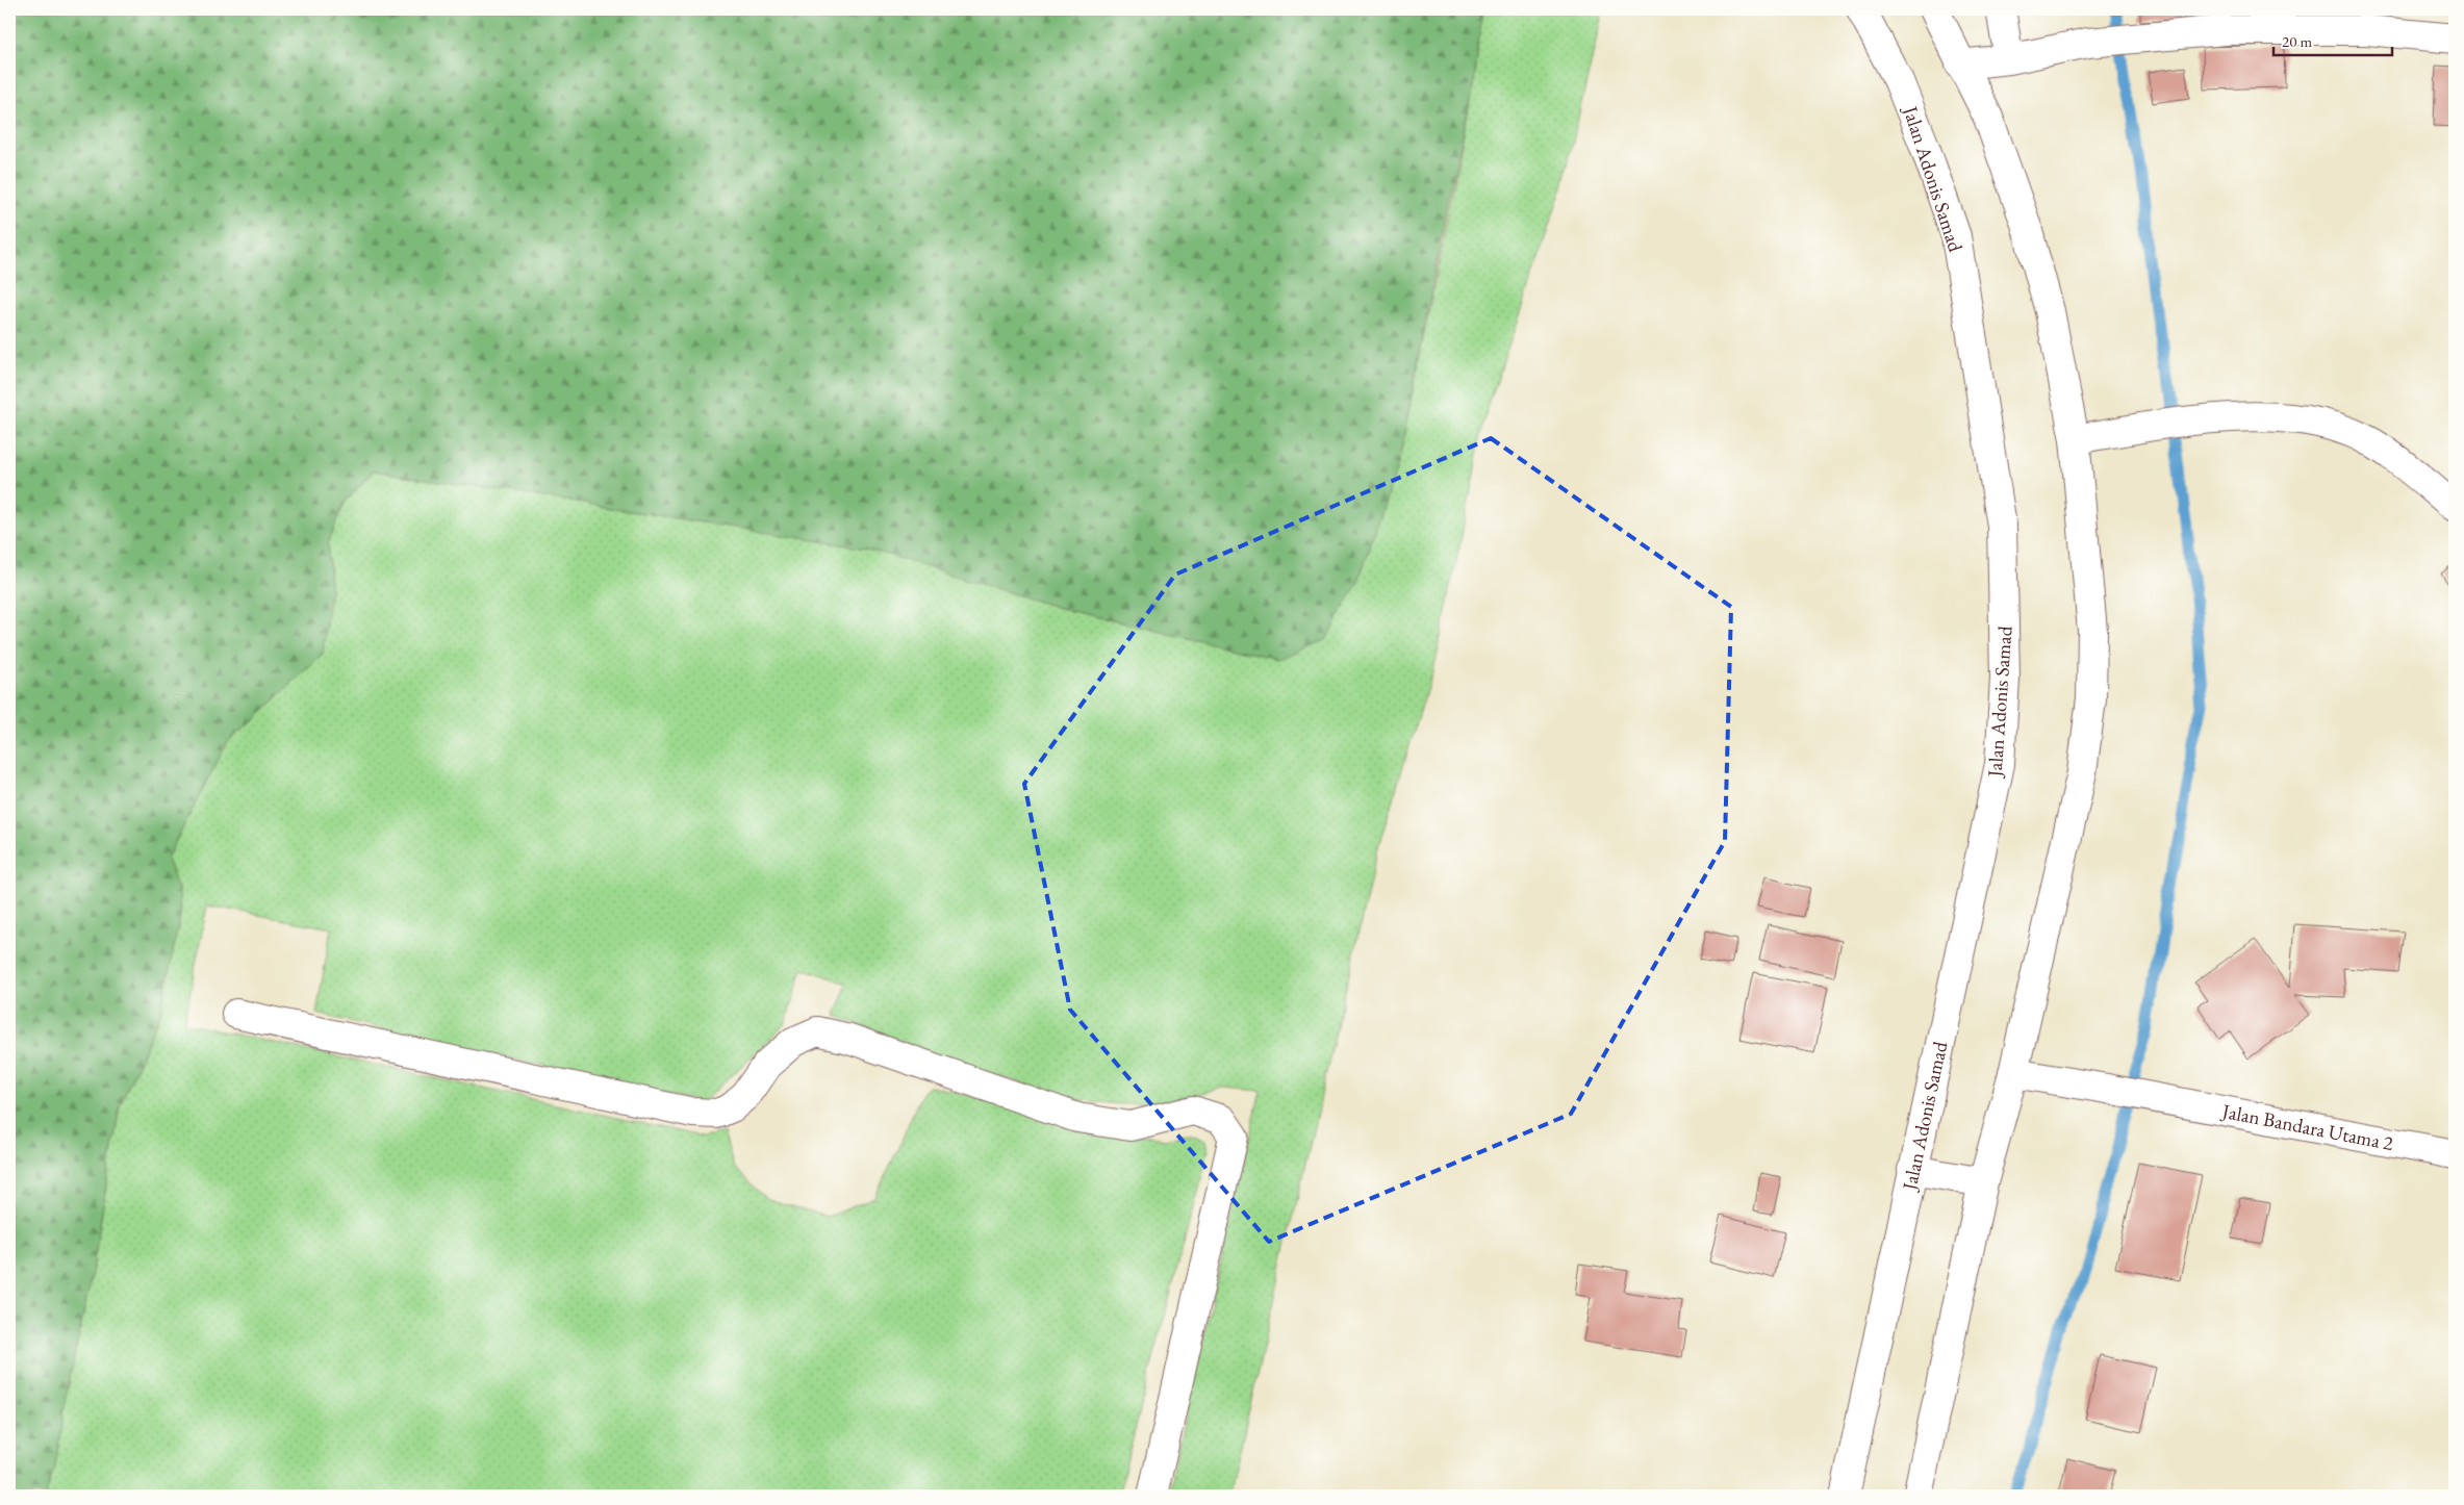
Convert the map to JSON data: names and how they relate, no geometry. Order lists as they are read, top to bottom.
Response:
{
  "streets": {
    "main road": ["Jalan Adonis Samad", "Jalan Bandara Utama 2"]
  },
  "scale_bar": "20 m"
}
